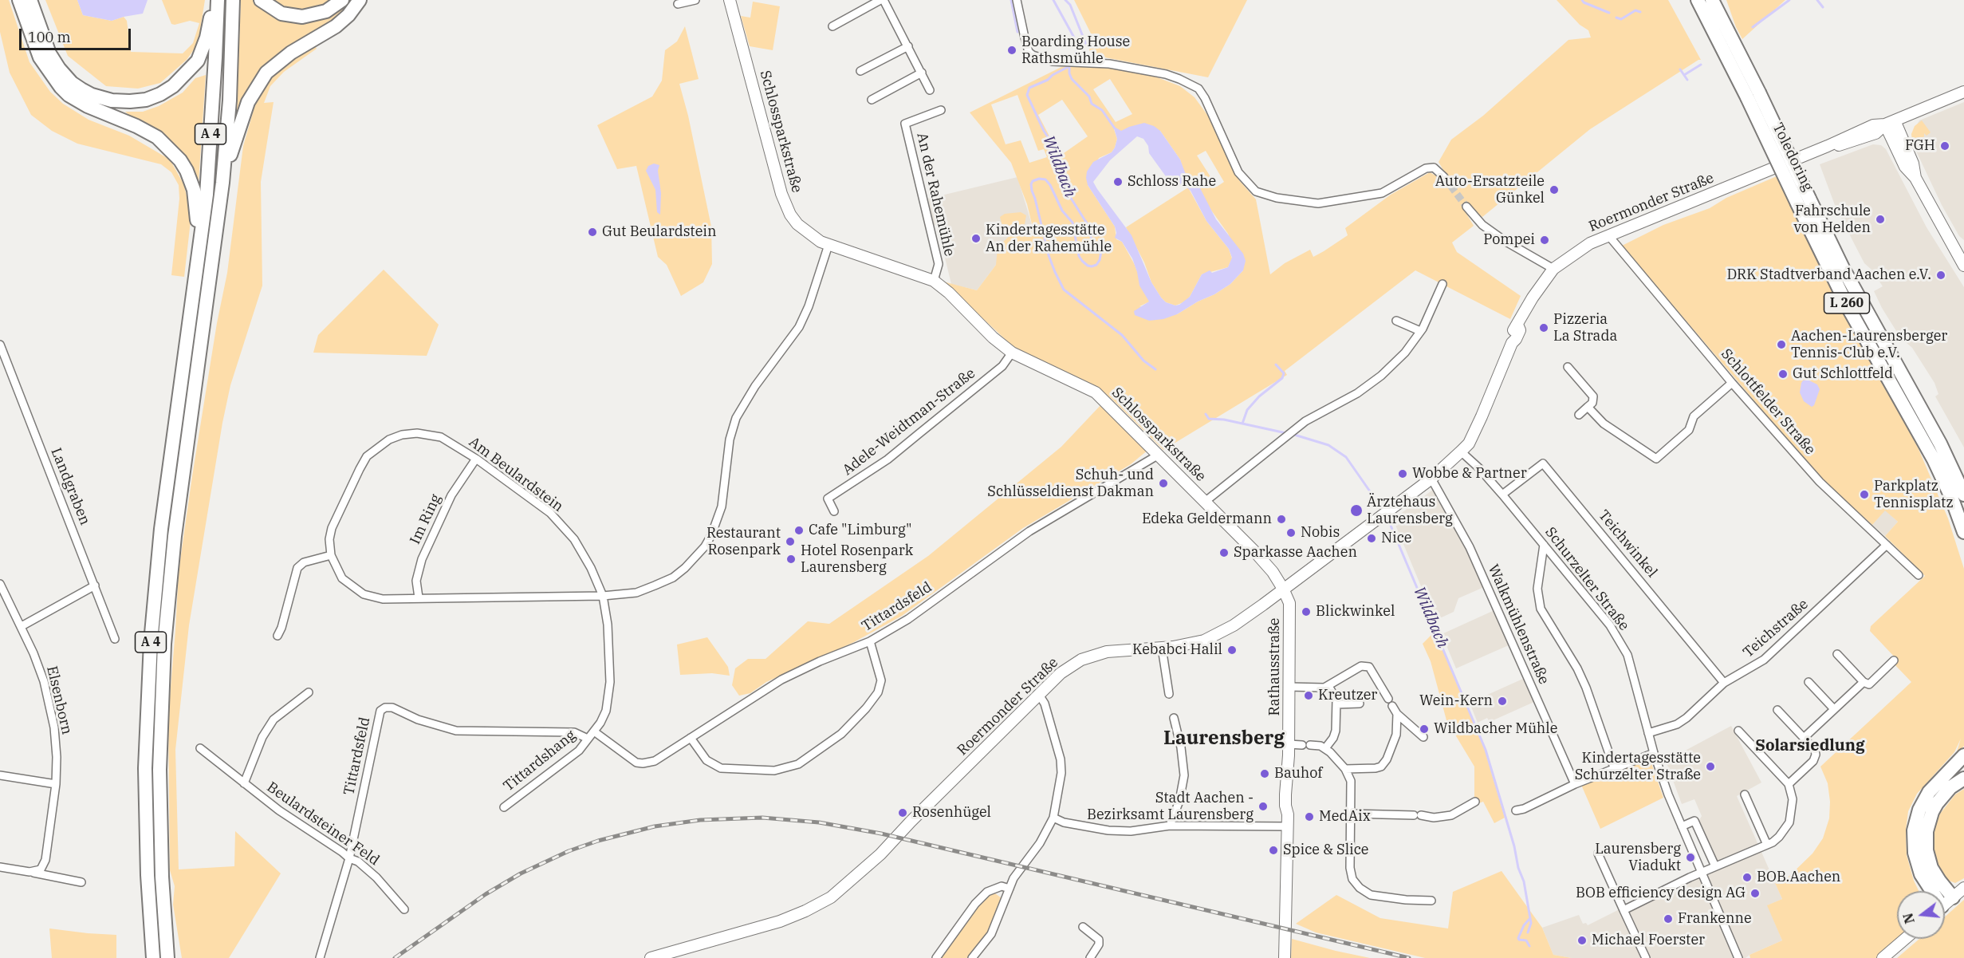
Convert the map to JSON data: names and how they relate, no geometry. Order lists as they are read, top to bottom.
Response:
{
  "streets": {
    "highway": ["A 4", "Toledoring", "L 260"],
    "main road": ["Schlossparkstraße", "Roermonder Straße", "Rathausstraße"],
    "street": [
      "An der Rahemühle",
      "Schlottfelder Straße",
      "Adele-Weidtman-Straße",
      "Am Beulardstein",
      "Landgraben",
      "Im Ring",
      "Teichwinkel",
      "Schurzelter Straße",
      "Tittardsfeld",
      "Walkmühlenstraße",
      "Teichstraße",
      "Elsenborn",
      "Tittardshang",
      "Beulardsteiner Feld"
    ]
  },
  "crossings": [
    ["Schlossparkstraße", "An der Rahemühle"],
    ["Schlossparkstraße", "Roermonder Straße"],
    ["Schlossparkstraße", "Adele-Weidtman-Straße"],
    ["Schlossparkstraße", "Tittardsfeld"],
    ["Schlossparkstraße", "Rathausstraße"],
    ["Roermonder Straße", "Schlottfelder Straße"],
    ["Roermonder Straße", "Schurzelter Straße"],
    ["Roermonder Straße", "Walkmühlenstraße"],
    ["Roermonder Straße", "Rathausstraße"],
    ["Schlottfelder Straße", "Teichstraße"],
    ["Am Beulardstein", "Im Ring"],
    ["Am Beulardstein", "Tittardshang"],
    ["Teichwinkel", "Schurzelter Straße"],
    ["Teichwinkel", "Teichstraße"],
    ["Schurzelter Straße", "Teichstraße"],
    ["Tittardsfeld", "Tittardshang"],
    ["Tittardsfeld", "Beulardsteiner Feld"]
  ],
  "districts": ["Laurensberg", "Solarsiedlung"],
  "water": ["Wildbach"],
  "places": [
    "Boarding House Rathsmühle",
    "FGH",
    "Schloss Rahe",
    "Auto-Ersatzteile Günkel",
    "Fahrschule von Helden",
    "Gut Beulardstein",
    "Kindertagesstätte An der Rahemühle",
    "Pompei",
    "DRK Stadtverband Aachen e.V.",
    "Pizzeria La Strada",
    "Aachen-Laurensberger Tennis-Club e.V.",
    "Gut Schlottfeld",
    "Wobbe & Partner",
    "Schuh- und Schlüsseldienst Dakman",
    "Parkplatz Tennisplatz",
    "Ärztehaus Laurensberg",
    "Edeka Geldermann",
    "Cafe \"Limburg\"",
    "Nobis",
    "Nice",
    "Restaurant Rosenpark",
    "Sparkasse Aachen",
    "Hotel Rosenpark Laurensberg",
    "Blickwinkel",
    "Kebabci Halil",
    "Kreutzer",
    "Wein-Kern",
    "Wildbacher Mühle",
    "Kindertagesstätte Schurzelter Straße",
    "Bauhof",
    "Stadt Aachen - Bezirksamt Laurensberg",
    "Rosenhügel",
    "MedAix",
    "Spice & Slice",
    "Laurensberg Viadukt",
    "BOB.Aachen",
    "BOB efficiency design AG",
    "Frankenne",
    "Michael Foerster"
  ],
  "scale_bar": "100 m",
  "north": "left"
}
